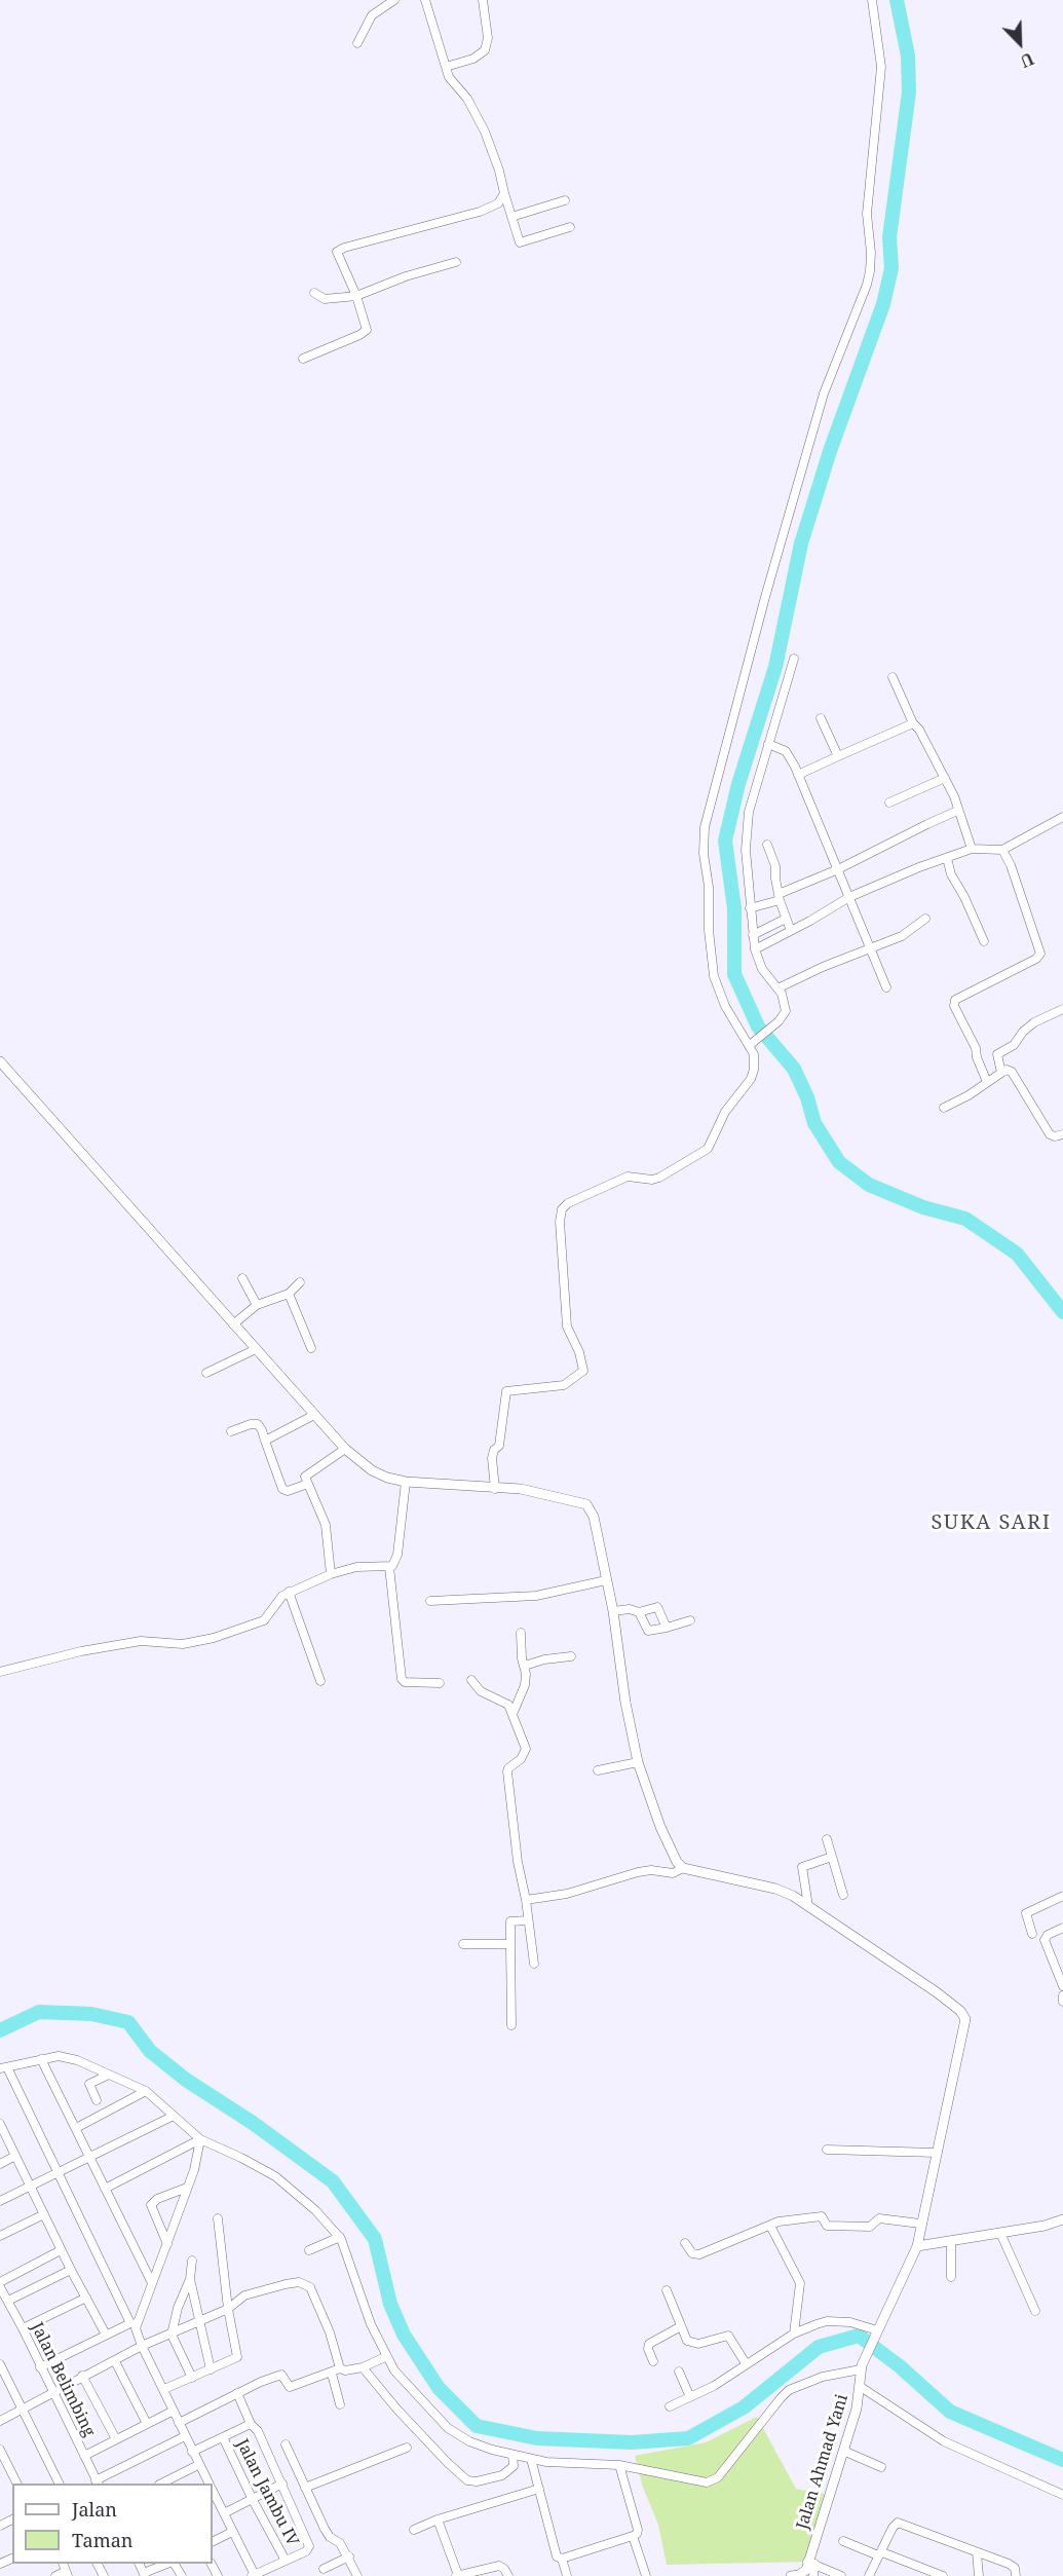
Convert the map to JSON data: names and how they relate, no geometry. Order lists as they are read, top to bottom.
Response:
{
  "streets": {
    "street": ["Jalan Belimbing", "Jalan Ahmad Yani", "Jalan Jambu IV"]
  },
  "districts": ["SUKA SARI"],
  "legend": ["Jalan", "Taman"],
  "north": "bottom right"
}
